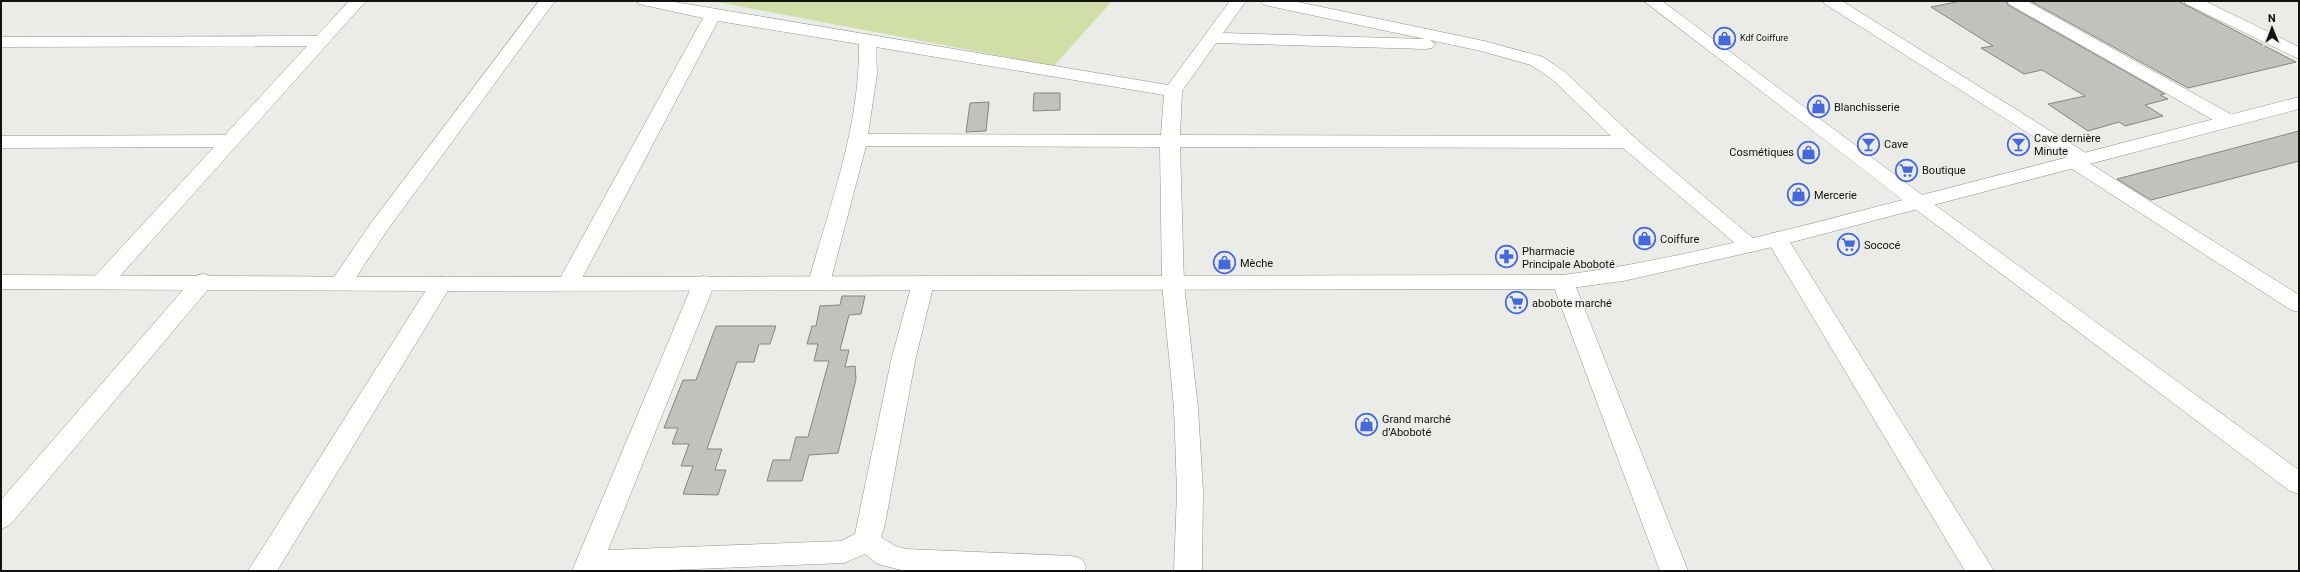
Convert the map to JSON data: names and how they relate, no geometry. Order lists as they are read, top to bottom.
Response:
{
  "places": {
    "shop": [
      "Kdf Coiffure",
      "Blanchisserie",
      "Cosmétiques",
      "Mercerie",
      "Coiffure",
      "Mèche",
      "Grand marché d’Aboboté"
    ],
    "bar": ["Cave", "Cave dernière Minute"],
    "supermarket": ["Boutique", "Sococé", "abobote marché"],
    "pharmacy": ["Pharmacie Principale Aboboté"]
  },
  "north": "top"
}
